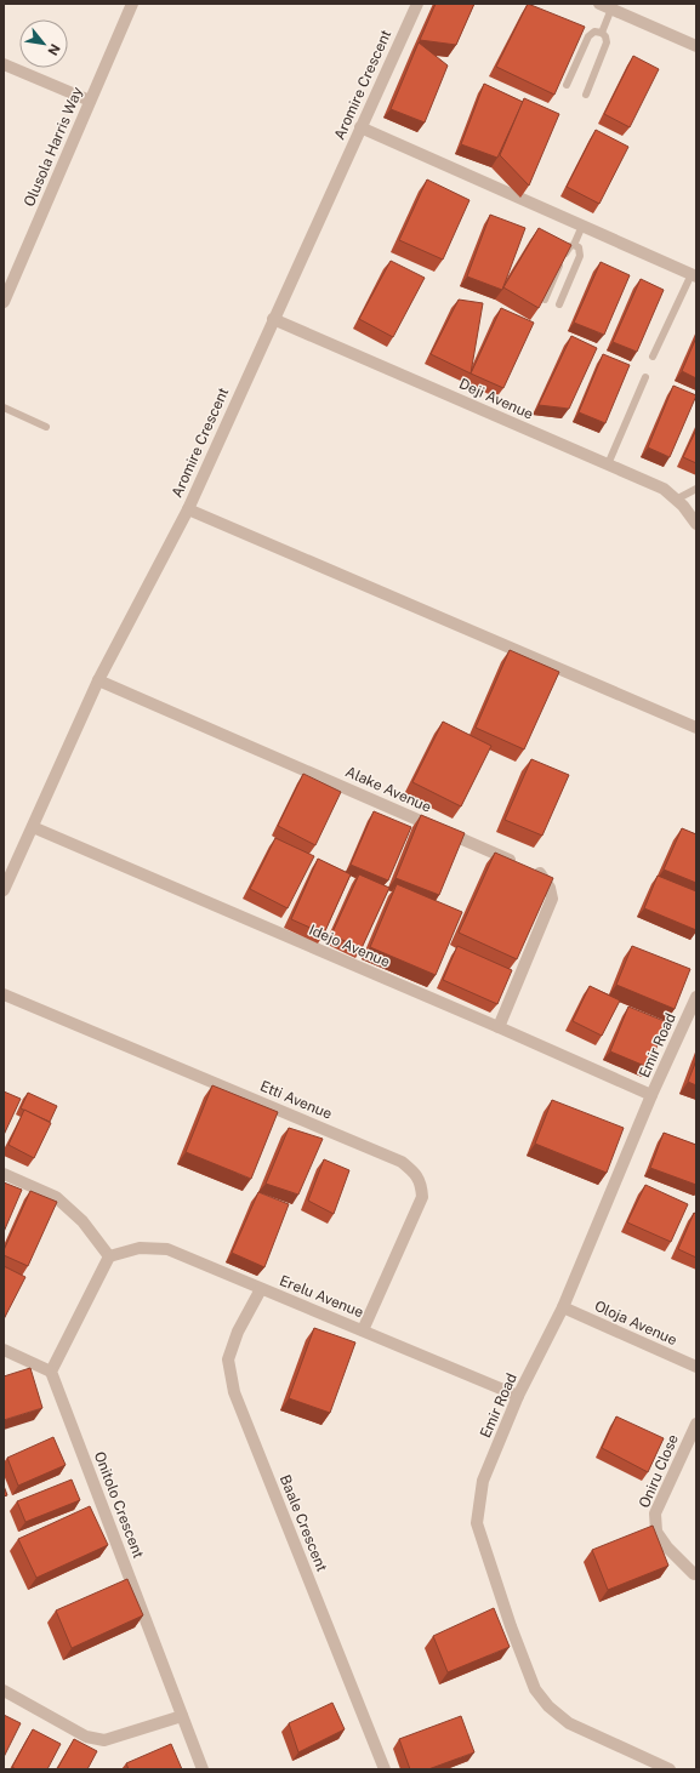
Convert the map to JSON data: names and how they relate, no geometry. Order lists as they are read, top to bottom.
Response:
{
  "streets": {
    "street": [
      "Aromire Crescent",
      "Olusola Harris Way",
      "Deji Avenue",
      "Alake Avenue",
      "Idejo Avenue",
      "Emir Road",
      "Etti Avenue",
      "Erelu Avenue",
      "Oloja Avenue",
      "Oniru Close",
      "Onitolo Crescent",
      "Baale Crescent"
    ]
  },
  "crossings": [
    ["Aromire Crescent", "Deji Avenue"],
    ["Aromire Crescent", "Alake Avenue"],
    ["Aromire Crescent", "Idejo Avenue"],
    ["Alake Avenue", "Idejo Avenue"],
    ["Idejo Avenue", "Emir Road"],
    ["Emir Road", "Erelu Avenue"],
    ["Emir Road", "Oloja Avenue"],
    ["Etti Avenue", "Erelu Avenue"],
    ["Erelu Avenue", "Baale Crescent"]
  ],
  "north": "bottom right"
}
